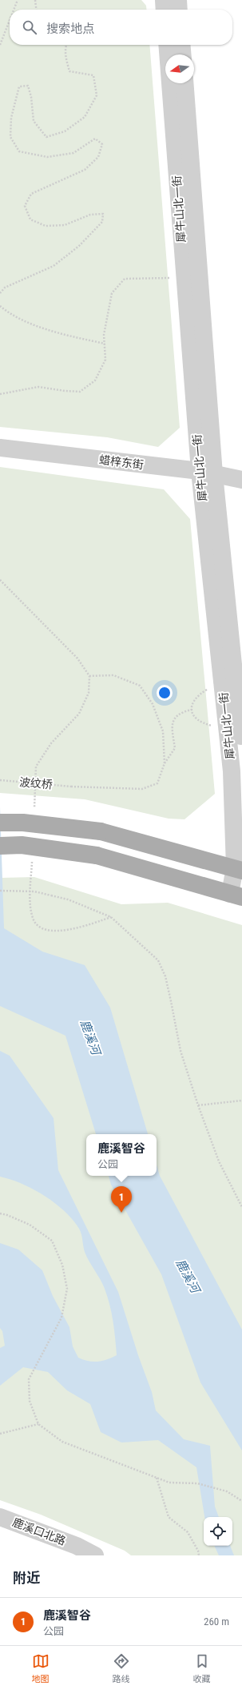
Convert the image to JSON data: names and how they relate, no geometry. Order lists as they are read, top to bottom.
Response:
{
  "streets": {
    "street": ["犀牛山北一街", "蜡梓东街", "鹿溪口北路"],
    "path": ["波纹桥"]
  },
  "crossings": [
    ["犀牛山北一街", "蜡梓东街"]
  ],
  "water": ["鹿溪河"],
  "north": "left",
  "page": {
    "search": "搜索地点",
    "popup": ["鹿溪智谷", "公园"],
    "pins": "1",
    "heading": "附近",
    "list": [
      {
        "mark": "1",
        "name": "鹿溪智谷",
        "note": "公园",
        "value": "260 m"
      }
    ],
    "nav": ["地图", "路线", "收藏"]
  }
}
